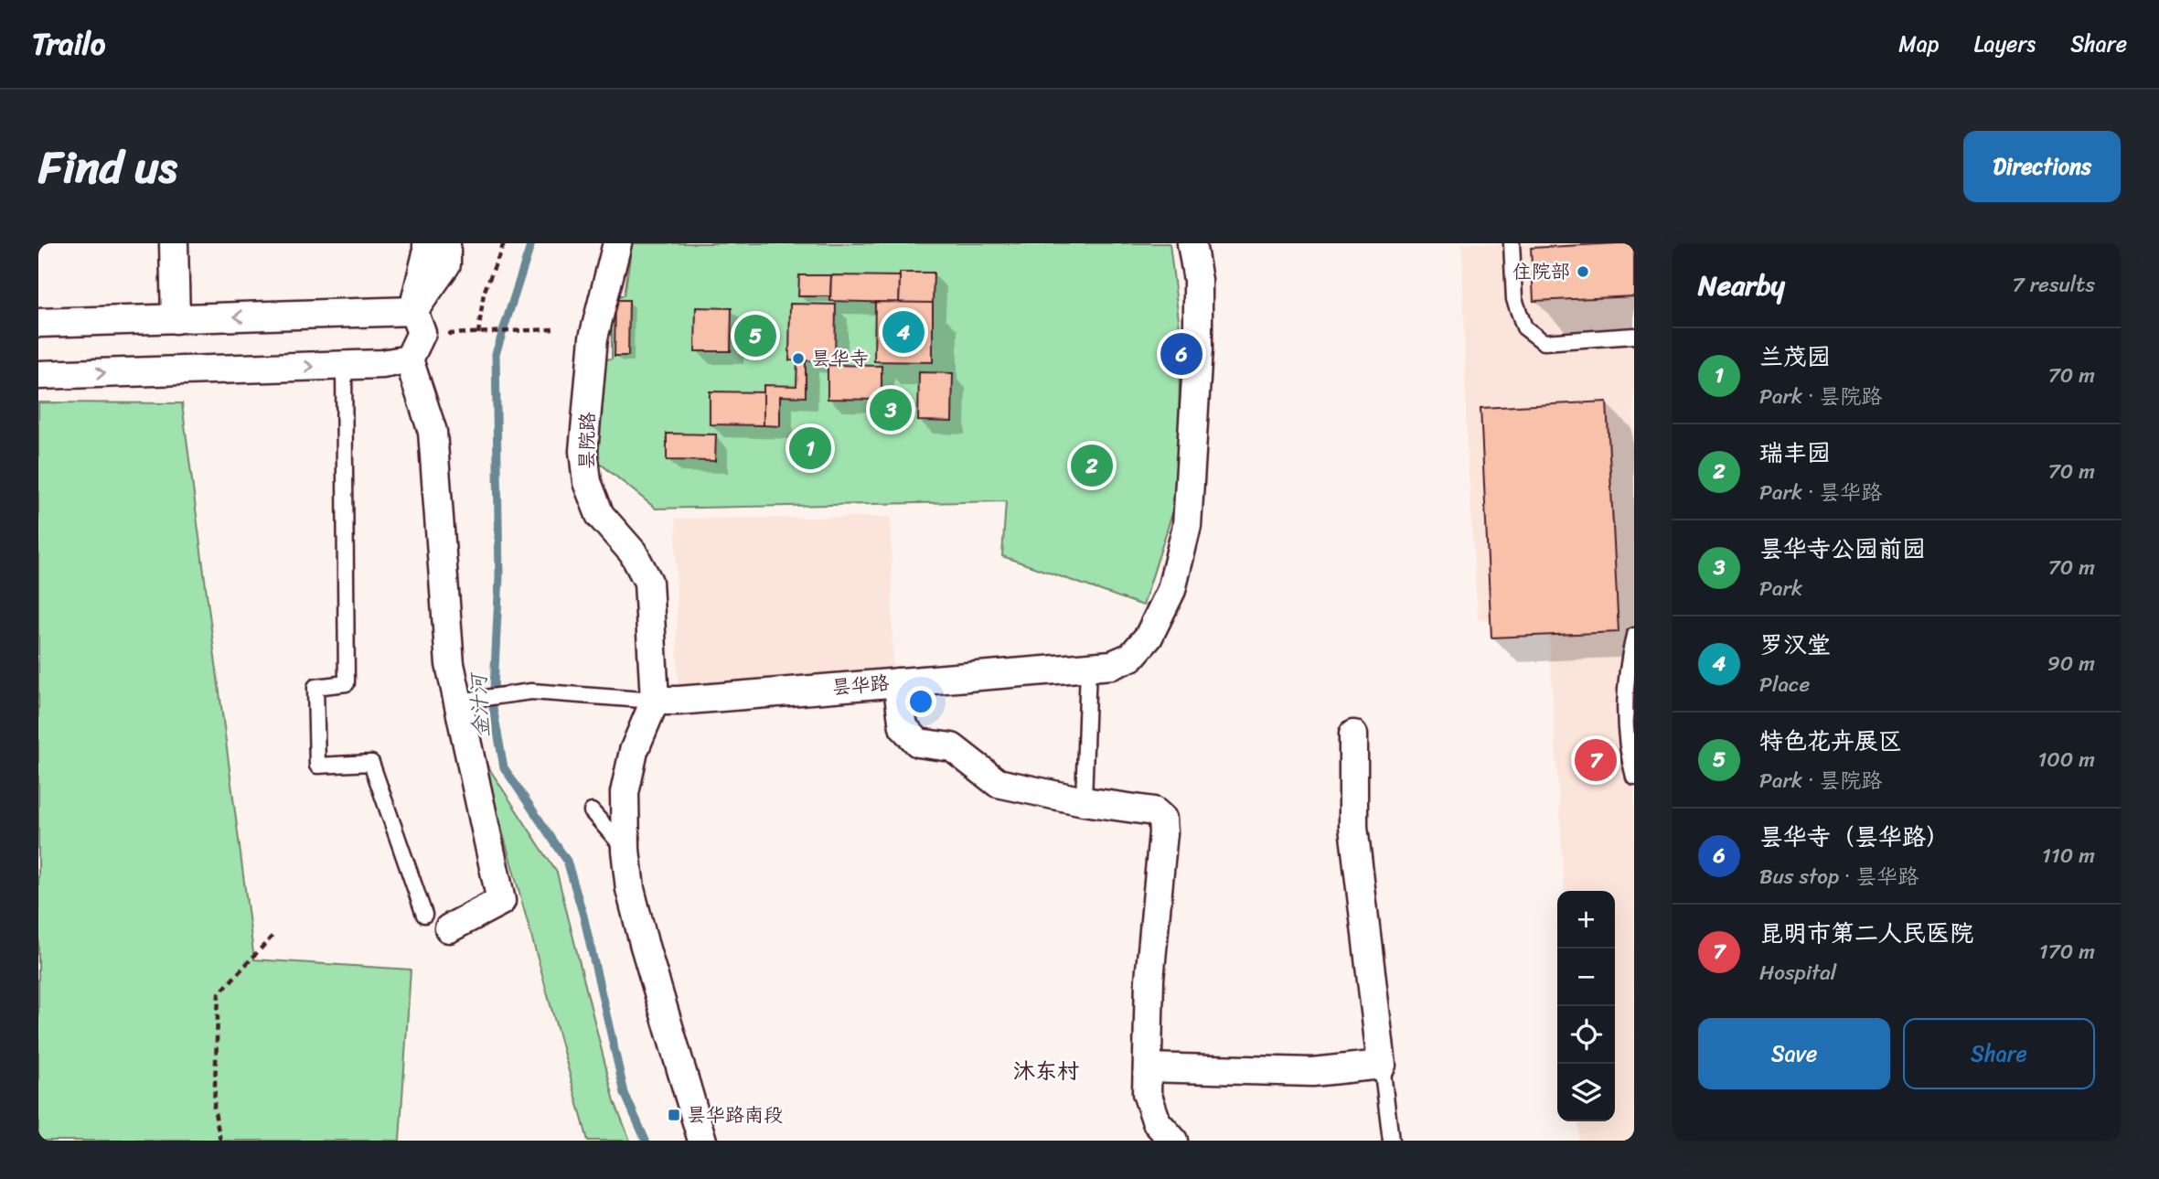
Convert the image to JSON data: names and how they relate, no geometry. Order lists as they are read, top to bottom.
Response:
{
  "streets": {
    "street": ["昙院路", "昙华路"]
  },
  "crossings": [
    ["昙院路", "昙华路"]
  ],
  "districts": ["沐东村"],
  "water": ["金汁河"],
  "places": {
    "other": ["住院部", "昙华寺"],
    "transit": ["昙华路南段"]
  },
  "page": {
    "header": "Trailo",
    "nav": ["Map", "Layers", "Share"],
    "title": "Find us",
    "buttons": [
      "Directions",
      ["Save", "Share"]
    ],
    "heading": ["Nearby", "7 results"],
    "pins": [
      "4",
      "5",
      "6",
      "3",
      "1",
      "2",
      "7"
    ],
    "list": [
      {
        "mark": "1",
        "name": "兰茂园",
        "note": "Park · 昙院路",
        "value": "70 m"
      },
      {
        "mark": "2",
        "name": "瑞丰园",
        "note": "Park · 昙华路",
        "value": "70 m"
      },
      {
        "mark": "3",
        "name": "昙华寺公园前园",
        "note": "Park",
        "value": "70 m"
      },
      {
        "mark": "4",
        "name": "罗汉堂",
        "note": "Place",
        "value": "90 m"
      },
      {
        "mark": "5",
        "name": "特色花卉展区",
        "note": "Park · 昙院路",
        "value": "100 m"
      },
      {
        "mark": "6",
        "name": "昙华寺（昙华路）",
        "note": "Bus stop · 昙华路",
        "value": "110 m"
      },
      {
        "mark": "7",
        "name": "昆明市第二人民医院",
        "note": "Hospital",
        "value": "170 m"
      }
    ],
    "map_buttons": ["+", "−"]
  }
}
